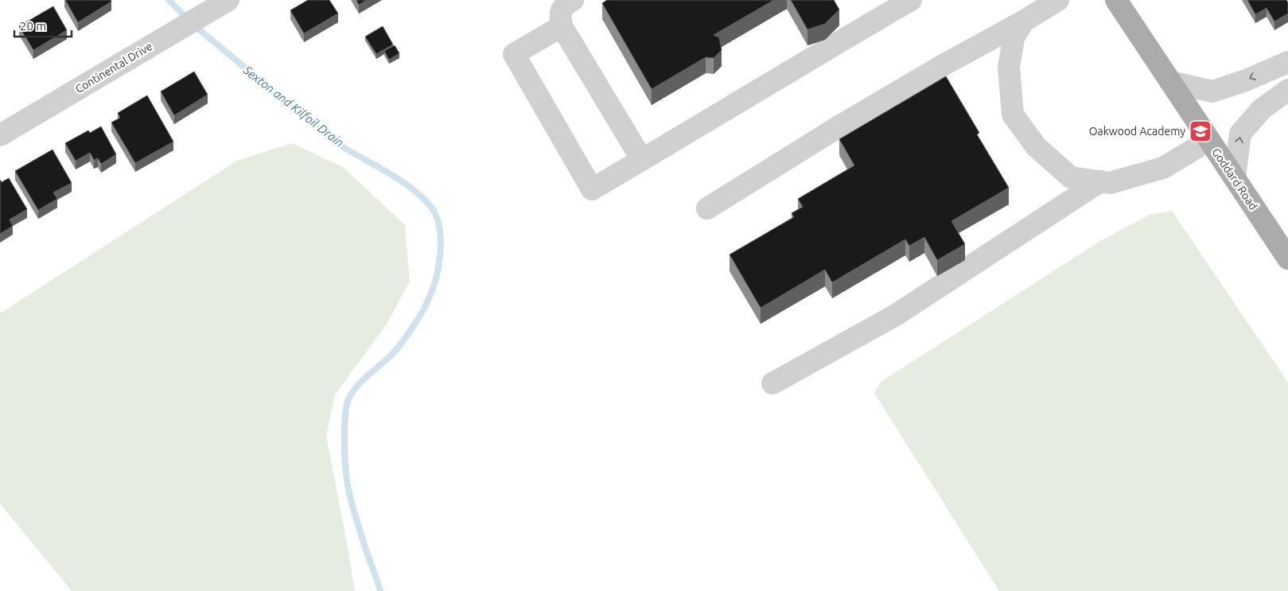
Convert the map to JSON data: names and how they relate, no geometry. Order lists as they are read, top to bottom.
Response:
{
  "streets": {
    "main road": ["Goddard Road"],
    "street": ["Continental Drive"]
  },
  "water": ["Sexton and Kilfoil Drain"],
  "places": {
    "school or university": ["Oakwood Academy"]
  },
  "scale_bar": "20 m"
}
